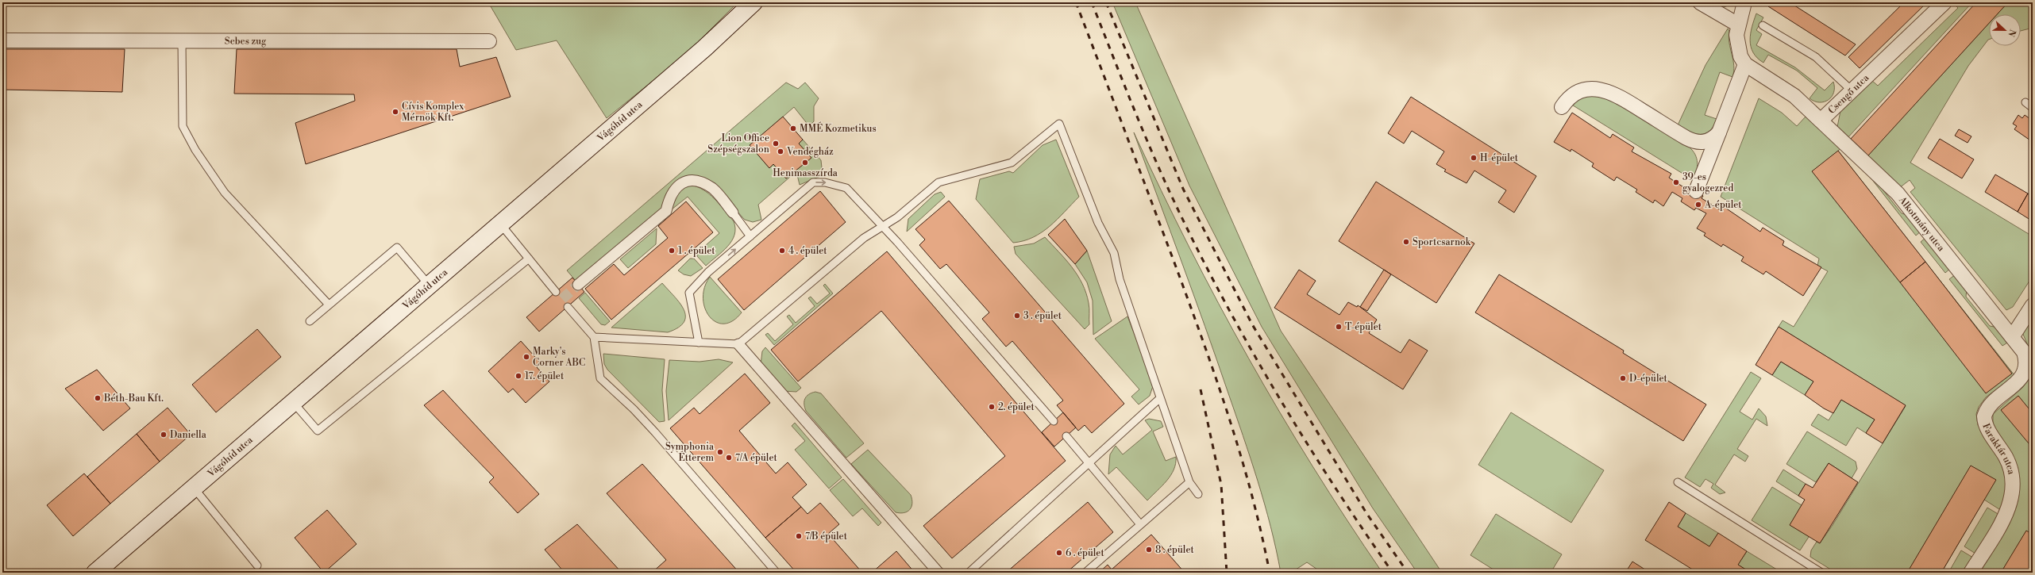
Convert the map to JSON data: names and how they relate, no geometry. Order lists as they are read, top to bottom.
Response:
{
  "streets": {
    "main road": ["Vágóhíd utca"],
    "street": [
      "Sebes zug",
      "Csengő utca",
      "Alkotmány utca",
      "Faraktár utca"
    ]
  },
  "crossings": [
    ["Csengő utca", "Alkotmány utca"],
    ["Alkotmány utca", "Faraktár utca"]
  ],
  "places": [
    "Cívis Komplex Mérnök Kft.",
    "MMÉ Kozmetikus",
    "Lion Office Szépségszalon",
    "Vendégház",
    "H-épület",
    "Henimasszírda",
    "39-es gyalogezred",
    "A-épület",
    "Sportcsarnok",
    "1 . épület",
    "4 . épület",
    "3 . épület",
    "T-épület",
    "Marky's Corner ABC",
    "17. épület",
    "D-épület",
    "Béth-Bau Kft.",
    "2. épület",
    "Daniella",
    "Symphonia Étterem",
    "7/A épület",
    "7/B épület",
    "8 . épület",
    "6 . épület"
  ],
  "north": "right"
}
